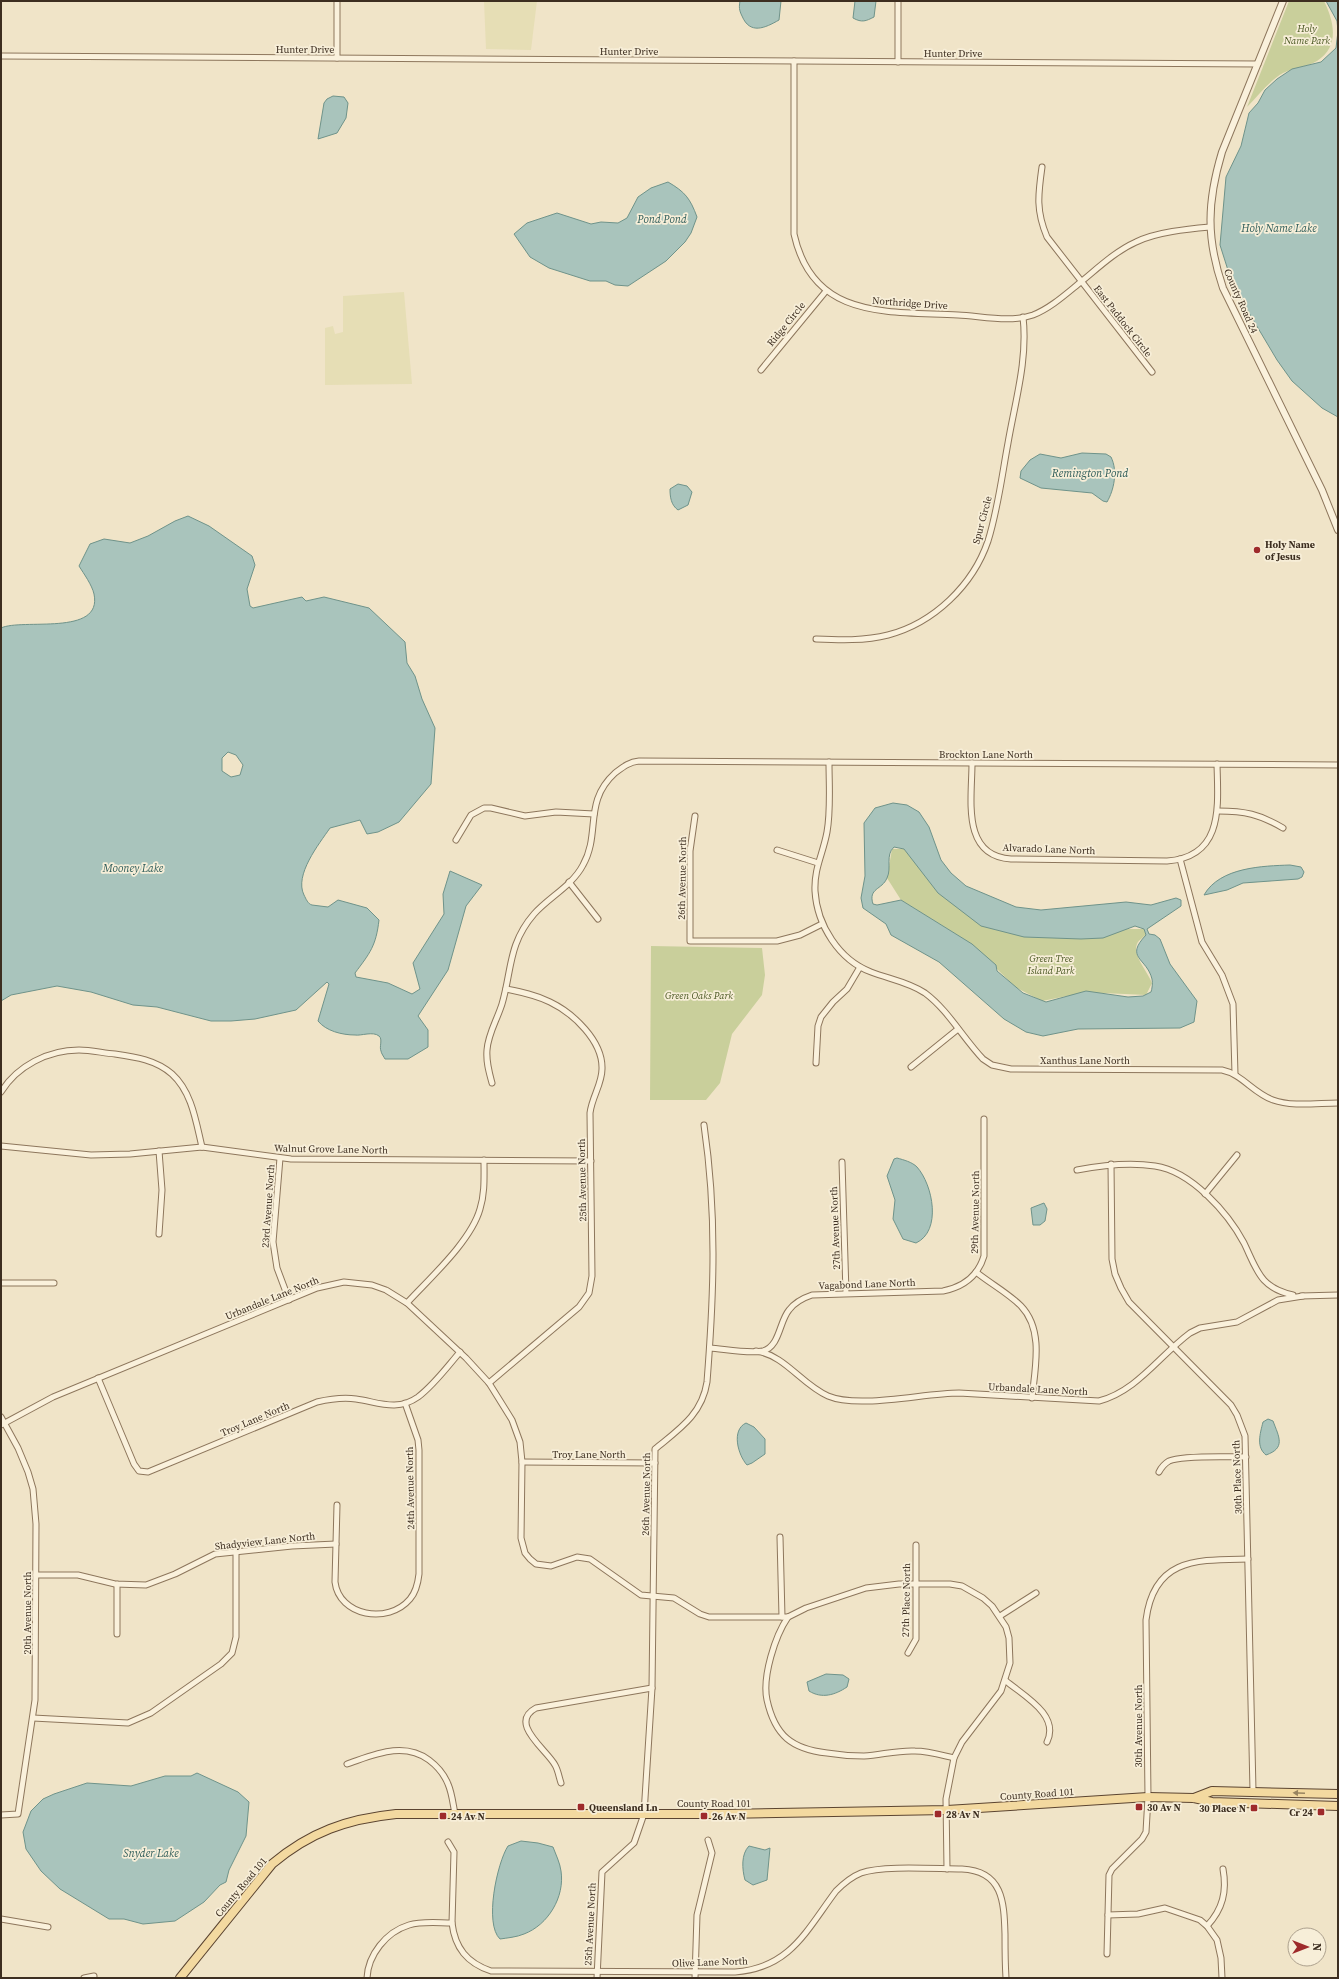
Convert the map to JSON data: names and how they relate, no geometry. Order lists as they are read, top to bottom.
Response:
{
  "streets": {
    "main road": ["County Road 101"],
    "street": [
      "Hunter Drive",
      "County Road 24",
      "Northridge Drive",
      "East Paddock Circle",
      "Ridge Circle",
      "Spur Circle",
      "Brockton Lane North",
      "Alvarado Lane North",
      "26th Avenue North",
      "Xanthus Lane North",
      "Walnut Grove Lane North",
      "25th Avenue North",
      "23rd Avenue North",
      "29th Avenue North",
      "27th Avenue North",
      "Vagabond Lane North",
      "Urbandale Lane North",
      "Troy Lane North",
      "30th Place North",
      "24th Avenue North",
      "Shadyview Lane North",
      "27th Place North",
      "20th Avenue North",
      "30th Avenue North",
      "Olive Lane North"
    ]
  },
  "crossings": [
    ["Hunter Drive", "County Road 24"],
    ["Hunter Drive", "Northridge Drive"],
    ["County Road 24", "Northridge Drive"],
    ["Northridge Drive", "East Paddock Circle"],
    ["Northridge Drive", "Ridge Circle"],
    ["Northridge Drive", "Spur Circle"],
    ["Brockton Lane North", "Alvarado Lane North"],
    ["26th Avenue North", "25th Avenue North"],
    ["26th Avenue North", "Troy Lane North"],
    ["26th Avenue North", "County Road 101"],
    ["Walnut Grove Lane North", "25th Avenue North"],
    ["Walnut Grove Lane North", "23rd Avenue North"],
    ["25th Avenue North", "Urbandale Lane North"],
    ["25th Avenue North", "County Road 101"],
    ["25th Avenue North", "Olive Lane North"],
    ["23rd Avenue North", "Urbandale Lane North"],
    ["29th Avenue North", "Vagabond Lane North"],
    ["27th Avenue North", "Vagabond Lane North"],
    ["Vagabond Lane North", "Urbandale Lane North"],
    ["Urbandale Lane North", "Troy Lane North"],
    ["Urbandale Lane North", "30th Place North"],
    ["Urbandale Lane North", "20th Avenue North"],
    ["Troy Lane North", "24th Avenue North"],
    ["30th Place North", "30th Avenue North"],
    ["30th Place North", "County Road 101"],
    ["24th Avenue North", "Shadyview Lane North"],
    ["Shadyview Lane North", "20th Avenue North"],
    ["30th Avenue North", "County Road 101"]
  ],
  "water": [
    "Pond Pond",
    "Holy Name Lake",
    "Remington Pond",
    "Mooney Lake",
    "Snyder Lake"
  ],
  "parks": ["Holy Name Park", "Green Tree Island Park", "Green Oaks Park"],
  "places": {
    "other": ["Holy Name of Jesus"],
    "transit": [
      "Queensland Ln",
      "30 Av N",
      "30 Place N",
      "Cr 24",
      "28 Av N",
      "24 Av N",
      "26 Av N"
    ]
  },
  "north": "right"
}
